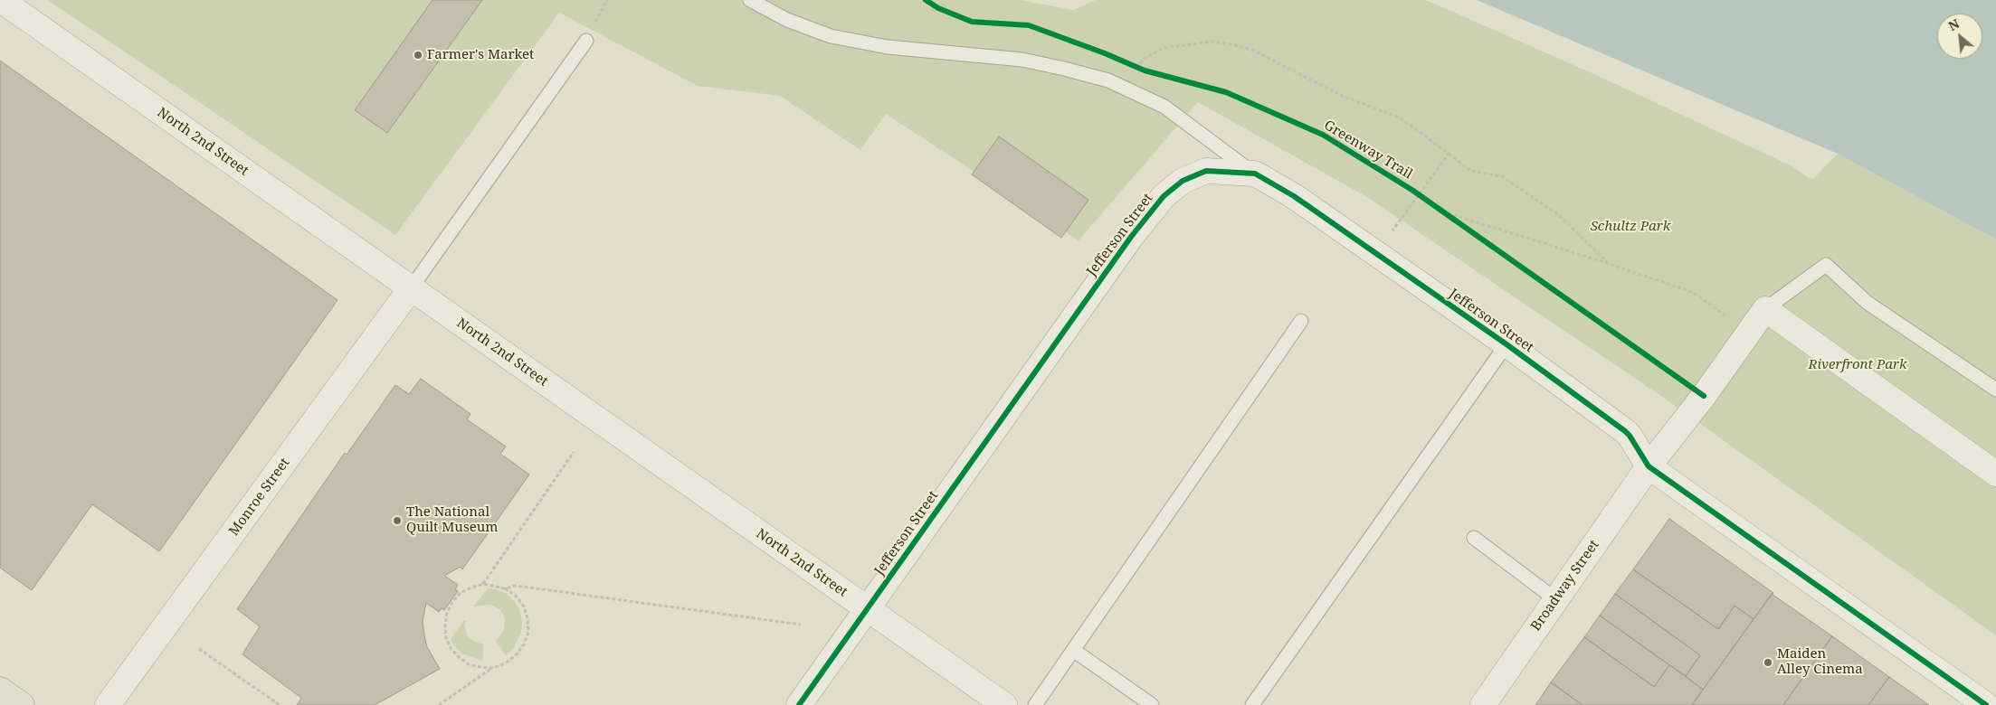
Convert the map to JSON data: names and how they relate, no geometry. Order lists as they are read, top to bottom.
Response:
{
  "streets": {
    "street": [
      "North 2nd Street",
      "Jefferson Street",
      "Monroe Street",
      "Broadway Street"
    ],
    "cycle path": ["Greenway Trail"]
  },
  "crossings": [
    ["North 2nd Street", "Jefferson Street"],
    ["North 2nd Street", "Monroe Street"],
    ["Jefferson Street", "Broadway Street"]
  ],
  "parks": ["Schultz Park", "Riverfront Park"],
  "places": ["Farmer's Market", "The National Quilt Museum", "Maiden Alley Cinema"],
  "north": "top left"
}
